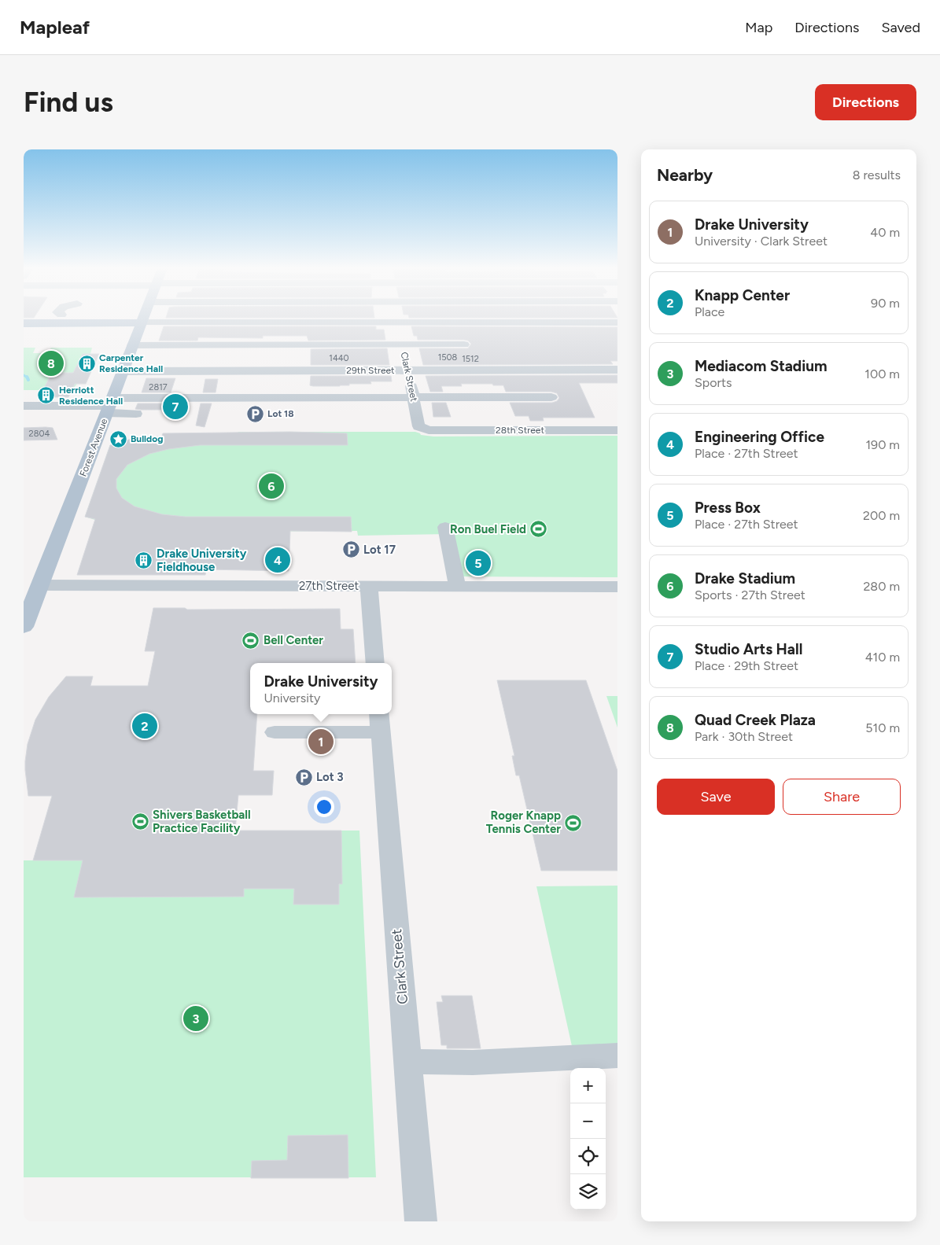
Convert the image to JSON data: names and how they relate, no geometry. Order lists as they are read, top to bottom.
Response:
{
  "streets": {
    "main road": ["Forest Avenue"],
    "street": [
      "29th Street",
      "Clark Street",
      "28th Street",
      "27th Street"
    ]
  },
  "crossings": [
    ["29th Street", "Clark Street"],
    ["29th Street", "Forest Avenue"],
    ["Clark Street", "28th Street"],
    ["Forest Avenue", "27th Street"]
  ],
  "places": {
    "building": ["Carpenter Residence Hall", "Herriott Residence Hall", "Drake University Fieldhouse"],
    "parking": ["Lot 18", "Lot 17", "Lot 3"],
    "place": ["Bulldog"],
    "sports": [
      "Ron Buel Field",
      "Bell Center",
      "Shivers Basketball Practice Facility",
      "Roger Knapp Tennis Center"
    ]
  },
  "house_numbers": [
    "1508",
    "1440",
    "1512",
    "2817",
    "2804"
  ],
  "page": {
    "header": "Mapleaf",
    "nav": ["Map", "Directions", "Saved"],
    "buttons": [
      "Directions",
      ["Save", "Share"]
    ],
    "title": "Find us",
    "heading": ["Nearby", "8 results"],
    "list": [
      {
        "mark": "1",
        "name": "Drake University",
        "note": "University · Clark Street",
        "value": "40 m"
      },
      {
        "mark": "2",
        "name": "Knapp Center",
        "note": "Place",
        "value": "90 m"
      },
      {
        "mark": "3",
        "name": "Mediacom Stadium",
        "note": "Sports",
        "value": "100 m"
      },
      {
        "mark": "4",
        "name": "Engineering Office",
        "note": "Place · 27th Street",
        "value": "190 m"
      },
      {
        "mark": "5",
        "name": "Press Box",
        "note": "Place · 27th Street",
        "value": "200 m"
      },
      {
        "mark": "6",
        "name": "Drake Stadium",
        "note": "Sports · 27th Street",
        "value": "280 m"
      },
      {
        "mark": "7",
        "name": "Studio Arts Hall",
        "note": "Place · 29th Street",
        "value": "410 m"
      },
      {
        "mark": "8",
        "name": "Quad Creek Plaza",
        "note": "Park · 30th Street",
        "value": "510 m"
      }
    ],
    "pins": [
      "8",
      "7",
      "6",
      "4",
      "5",
      "2",
      "1",
      "3"
    ],
    "popup": ["Drake University", "University"],
    "map_buttons": ["+", "−"]
  }
}
